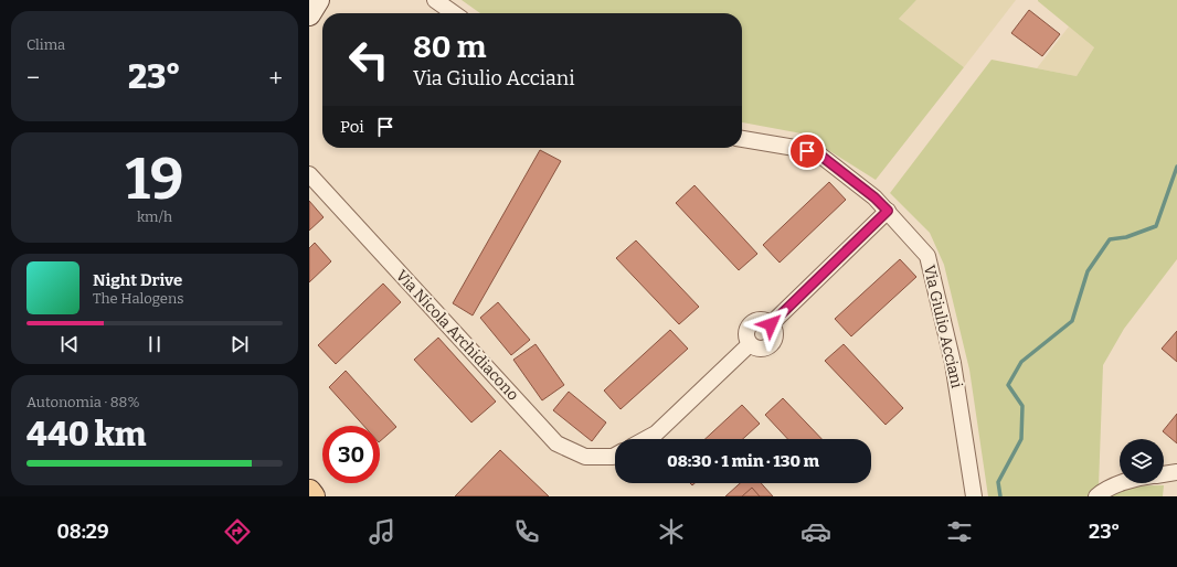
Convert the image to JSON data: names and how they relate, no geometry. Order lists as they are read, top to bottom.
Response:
{
  "streets": {
    "street": ["Via Giulio Acciani", "Via Nicola Archidiacono"]
  },
  "page": {
    "tile": [
      "Clima",
      ["19", "km/h"],
      ["Autonomia · 88%", "440 km"]
    ],
    "turn": ["80 m", "Via Giulio Acciani"],
    "heat": ["−", "23°", "+"],
    "then": "Poi",
    "song": ["Night Drive", "The Halogens"],
    "limit": "30",
    "trip": "08:30 · 1 min · 130 m",
    "tabs": ["08:29", "23°"]
  }
}
